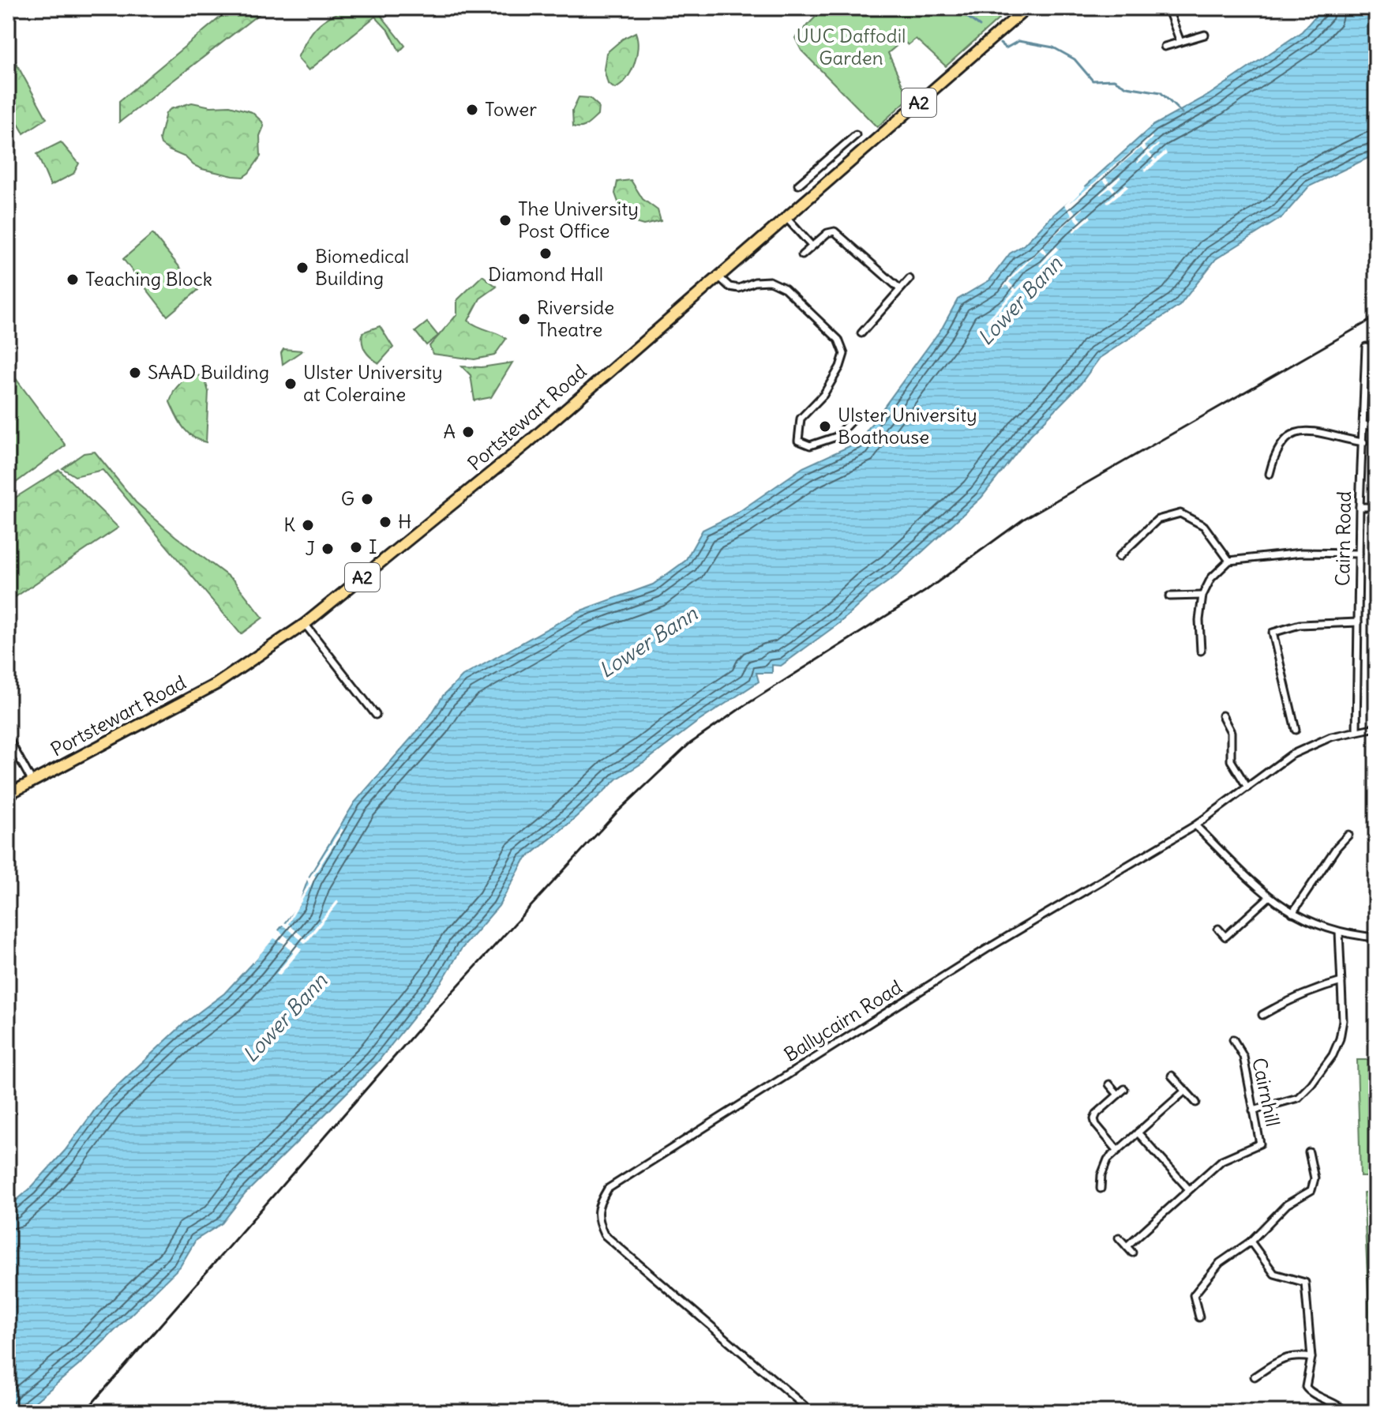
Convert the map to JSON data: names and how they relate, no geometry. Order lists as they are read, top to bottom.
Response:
{
  "streets": {
    "main road": ["A2", "Portstewart Road"],
    "street": ["Cairn Road", "Ballycairn Road", "Cairnhill"]
  },
  "crossings": [
    ["Cairn Road", "Ballycairn Road"]
  ],
  "water": ["Lower Bann"],
  "parks": ["UUC Daffodil Garden"],
  "places": [
    "Tower",
    "The University Post Office",
    "Diamond Hall",
    "Biomedical Building",
    "Teaching Block",
    "Riverside Theatre",
    "SAAD Building",
    "Ulster University at Coleraine",
    "Ulster University Boathouse",
    "A",
    "G",
    "H",
    "K",
    "I",
    "J"
  ]
}
